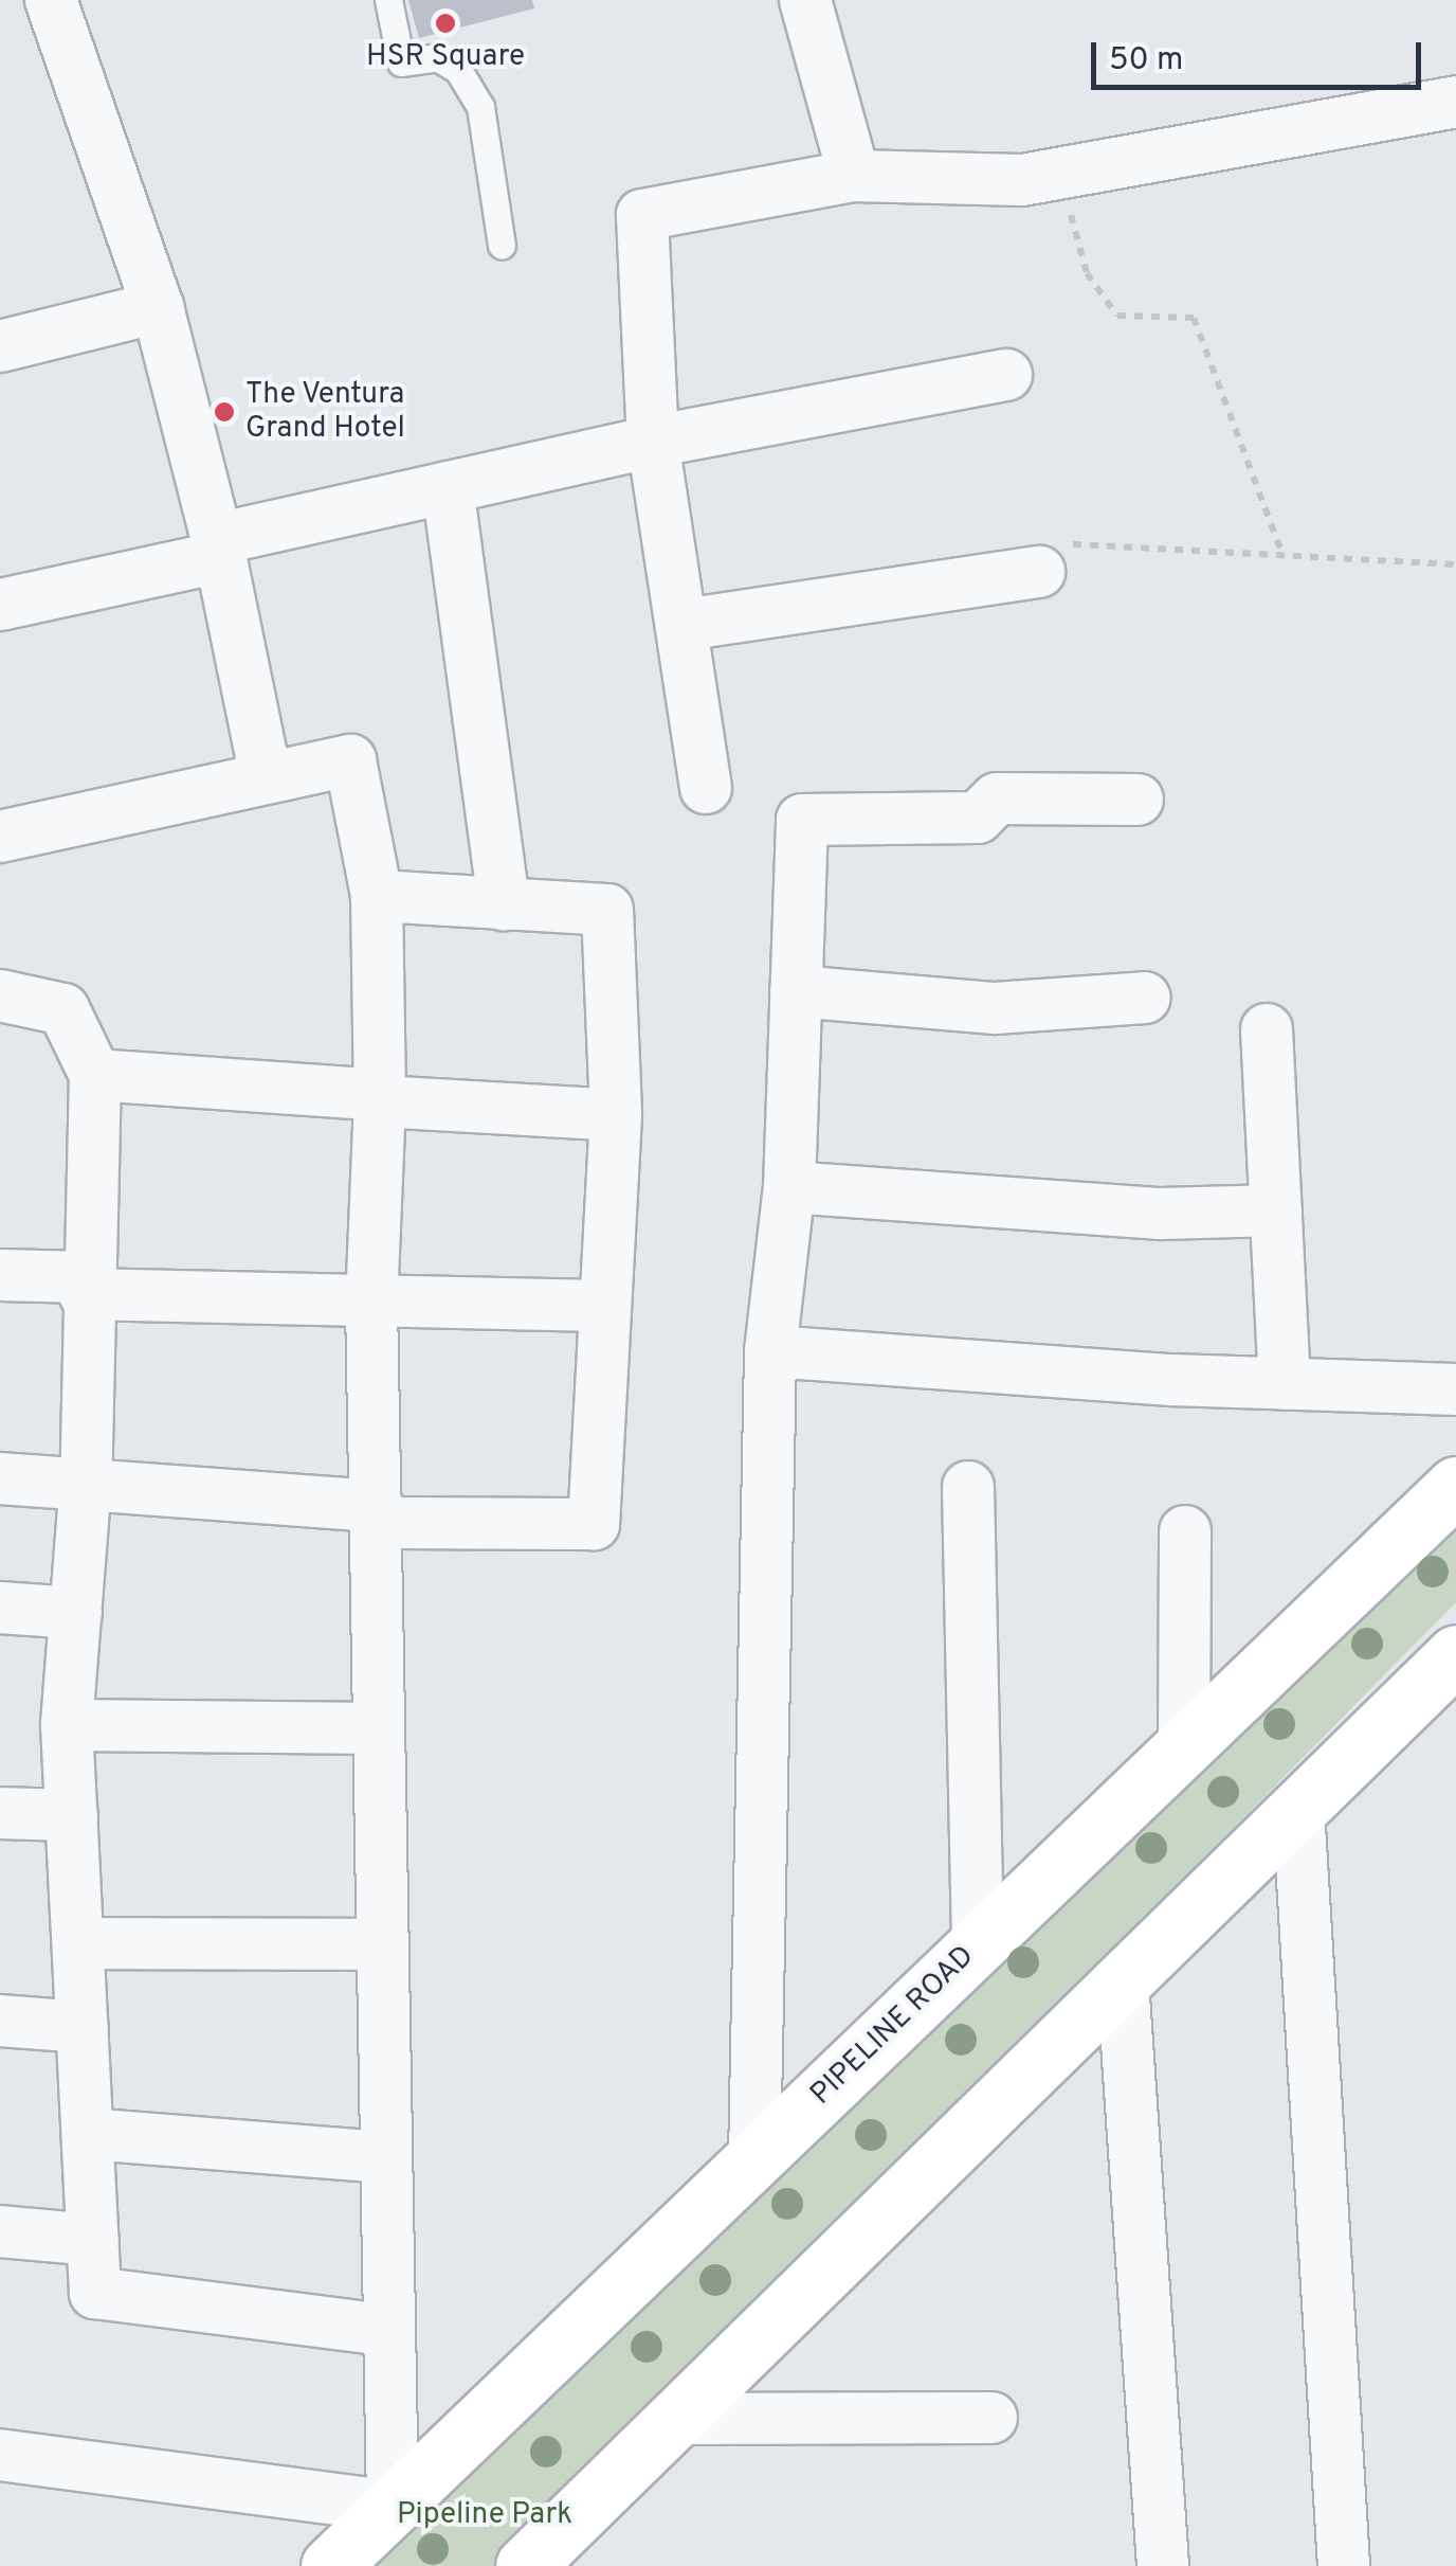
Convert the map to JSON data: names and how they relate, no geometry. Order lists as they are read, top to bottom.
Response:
{
  "streets": {
    "main road": ["PIPELINE ROAD"]
  },
  "parks": ["Pipeline Park"],
  "places": ["HSR Square", "The Ventura Grand Hotel"],
  "scale_bar": "50 m"
}
